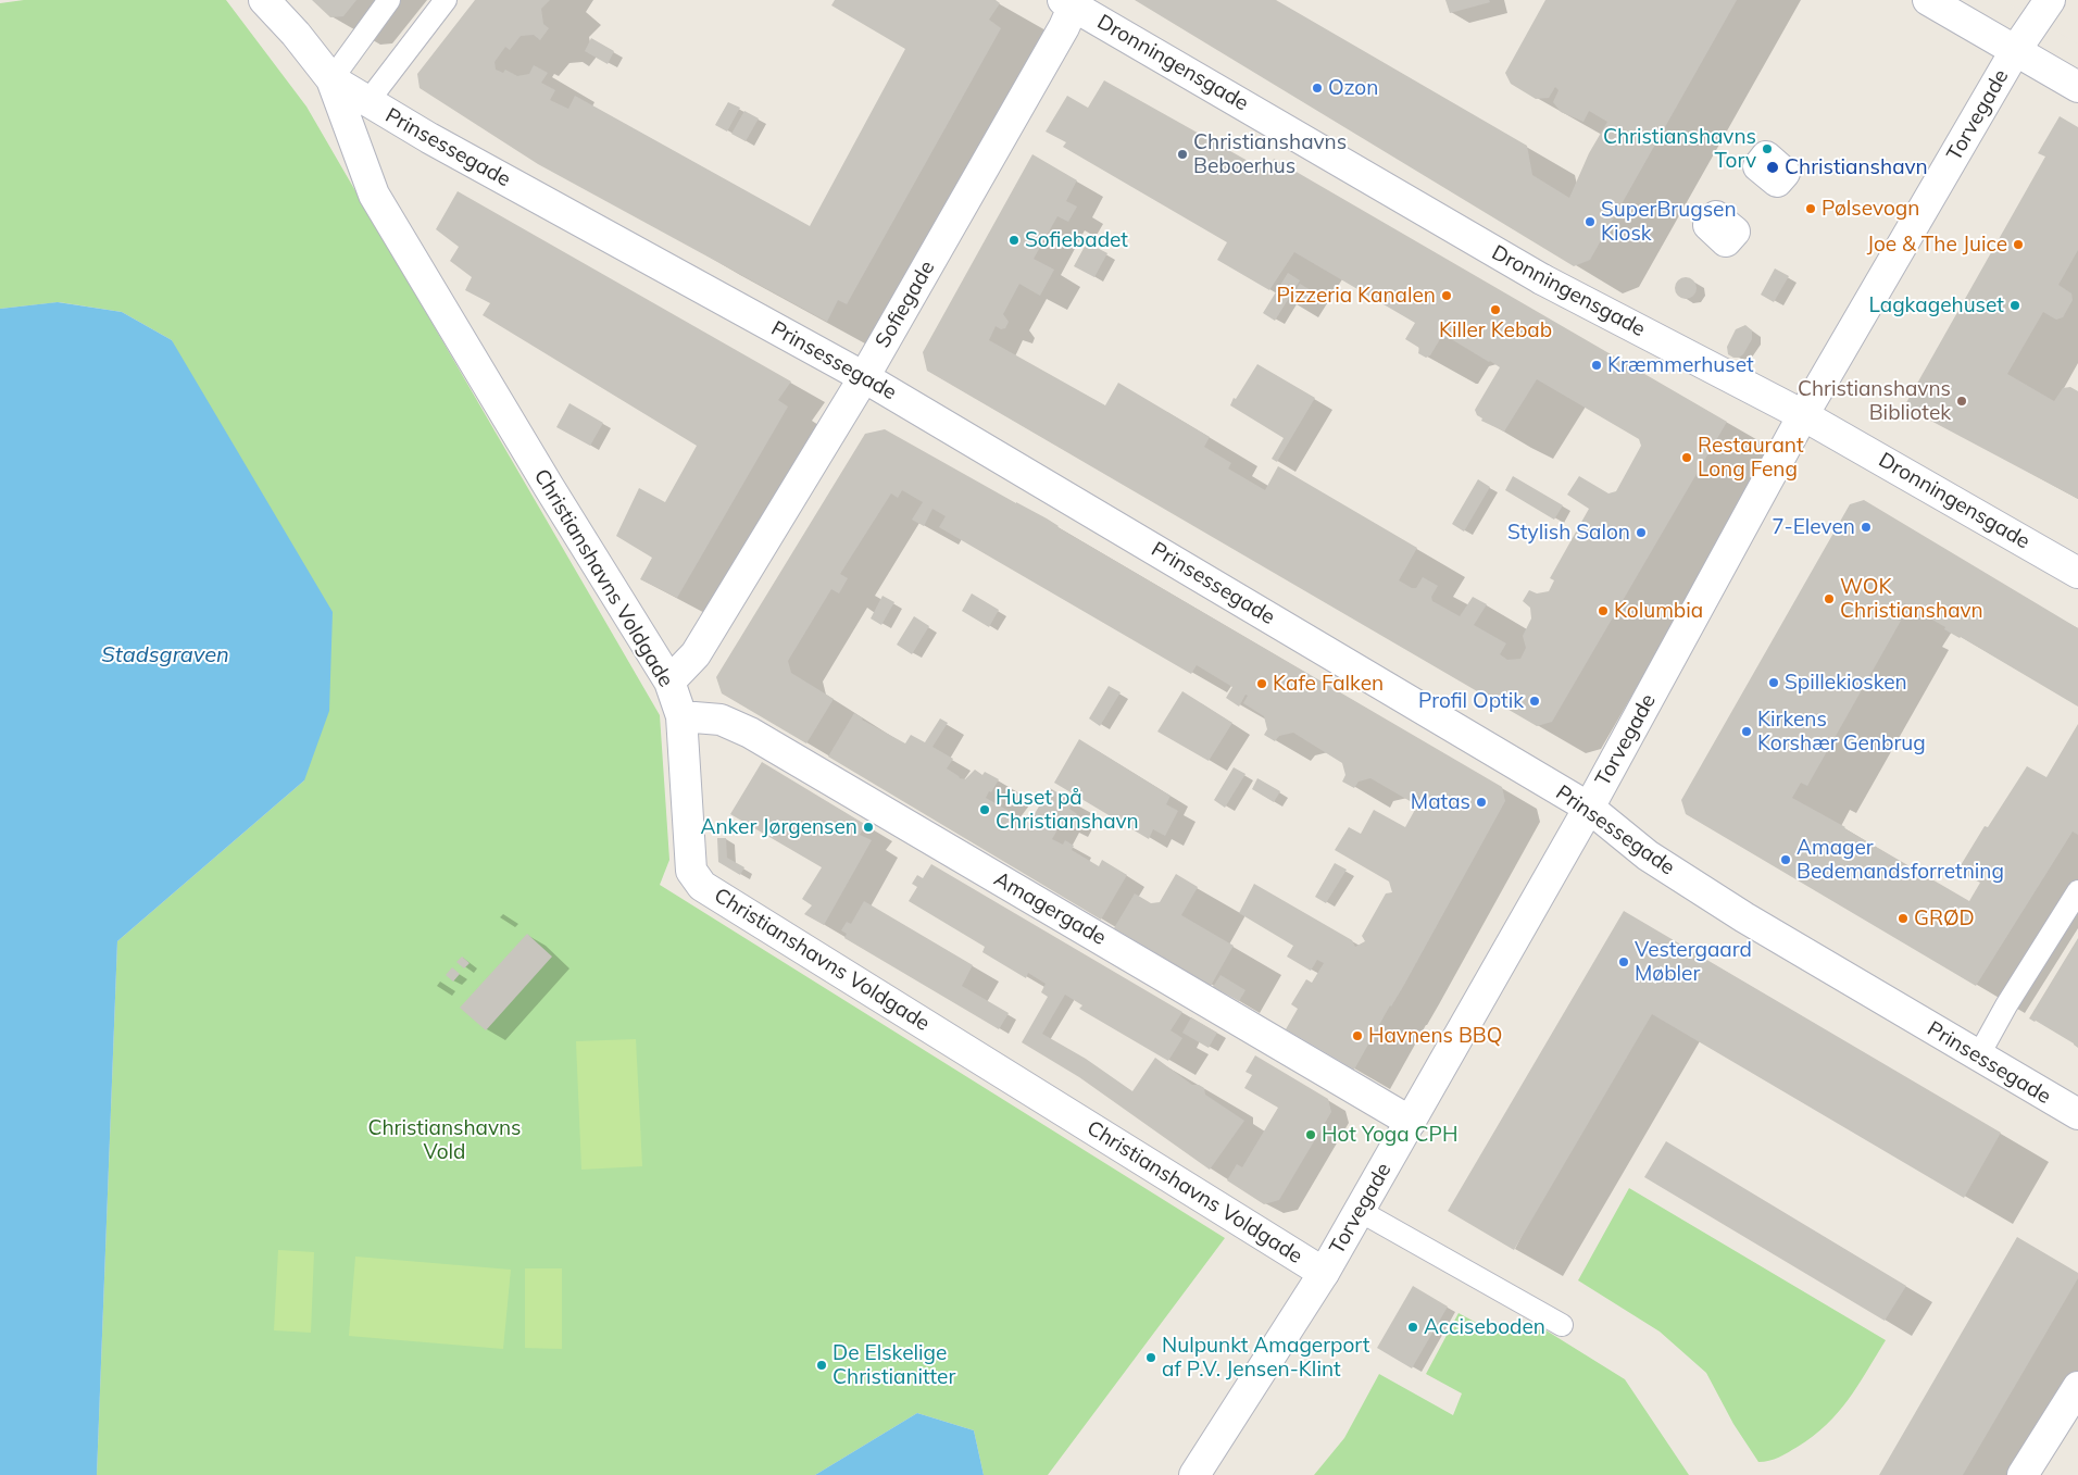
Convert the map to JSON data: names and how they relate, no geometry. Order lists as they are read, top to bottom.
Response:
{
  "streets": {
    "street": [
      "Dronningensgade",
      "Torvegade",
      "Prinsessegade",
      "Sofiegade",
      "Christianshavns Voldgade",
      "Amagergade"
    ]
  },
  "crossings": [
    ["Dronningensgade", "Torvegade"],
    ["Dronningensgade", "Sofiegade"],
    ["Torvegade", "Prinsessegade"],
    ["Torvegade", "Christianshavns Voldgade"],
    ["Torvegade", "Amagergade"],
    ["Prinsessegade", "Sofiegade"],
    ["Prinsessegade", "Christianshavns Voldgade"],
    ["Sofiegade", "Christianshavns Voldgade"],
    ["Christianshavns Voldgade", "Amagergade"]
  ],
  "water": ["Stadsgraven"],
  "parks": ["Christianshavns Vold"],
  "places": [
    "Ozon",
    "Christianshavns Torv",
    "Christianshavns Beboerhus",
    "Christianshavn",
    "Pølsevogn",
    "SuperBrugsen Kiosk",
    "Sofiebadet",
    "Joe & The Juice",
    "Pizzeria Kanalen",
    "Lagkagehuset",
    "Killer Kebab",
    "Kræmmerhuset",
    "Christianshavns Bibliotek",
    "Restaurant Long Feng",
    "7-Eleven",
    "Stylish Salon",
    "WOK Christianshavn",
    "Kolumbia",
    "Spillekiosken",
    "Kafe Falken",
    "Profil Optik",
    "Kirkens Korshær Genbrug",
    "Matas",
    "Huset på Christianshavn",
    "Anker Jørgensen",
    "Amager Bedemandsforretning",
    "GRØD",
    "Vestergaard Møbler",
    "Havnens BBQ",
    "Hot Yoga CPH",
    "Acciseboden",
    "Nulpunkt Amagerport af P.V. Jensen-Klint",
    "De Elskelige Christianitter"
  ]
}
